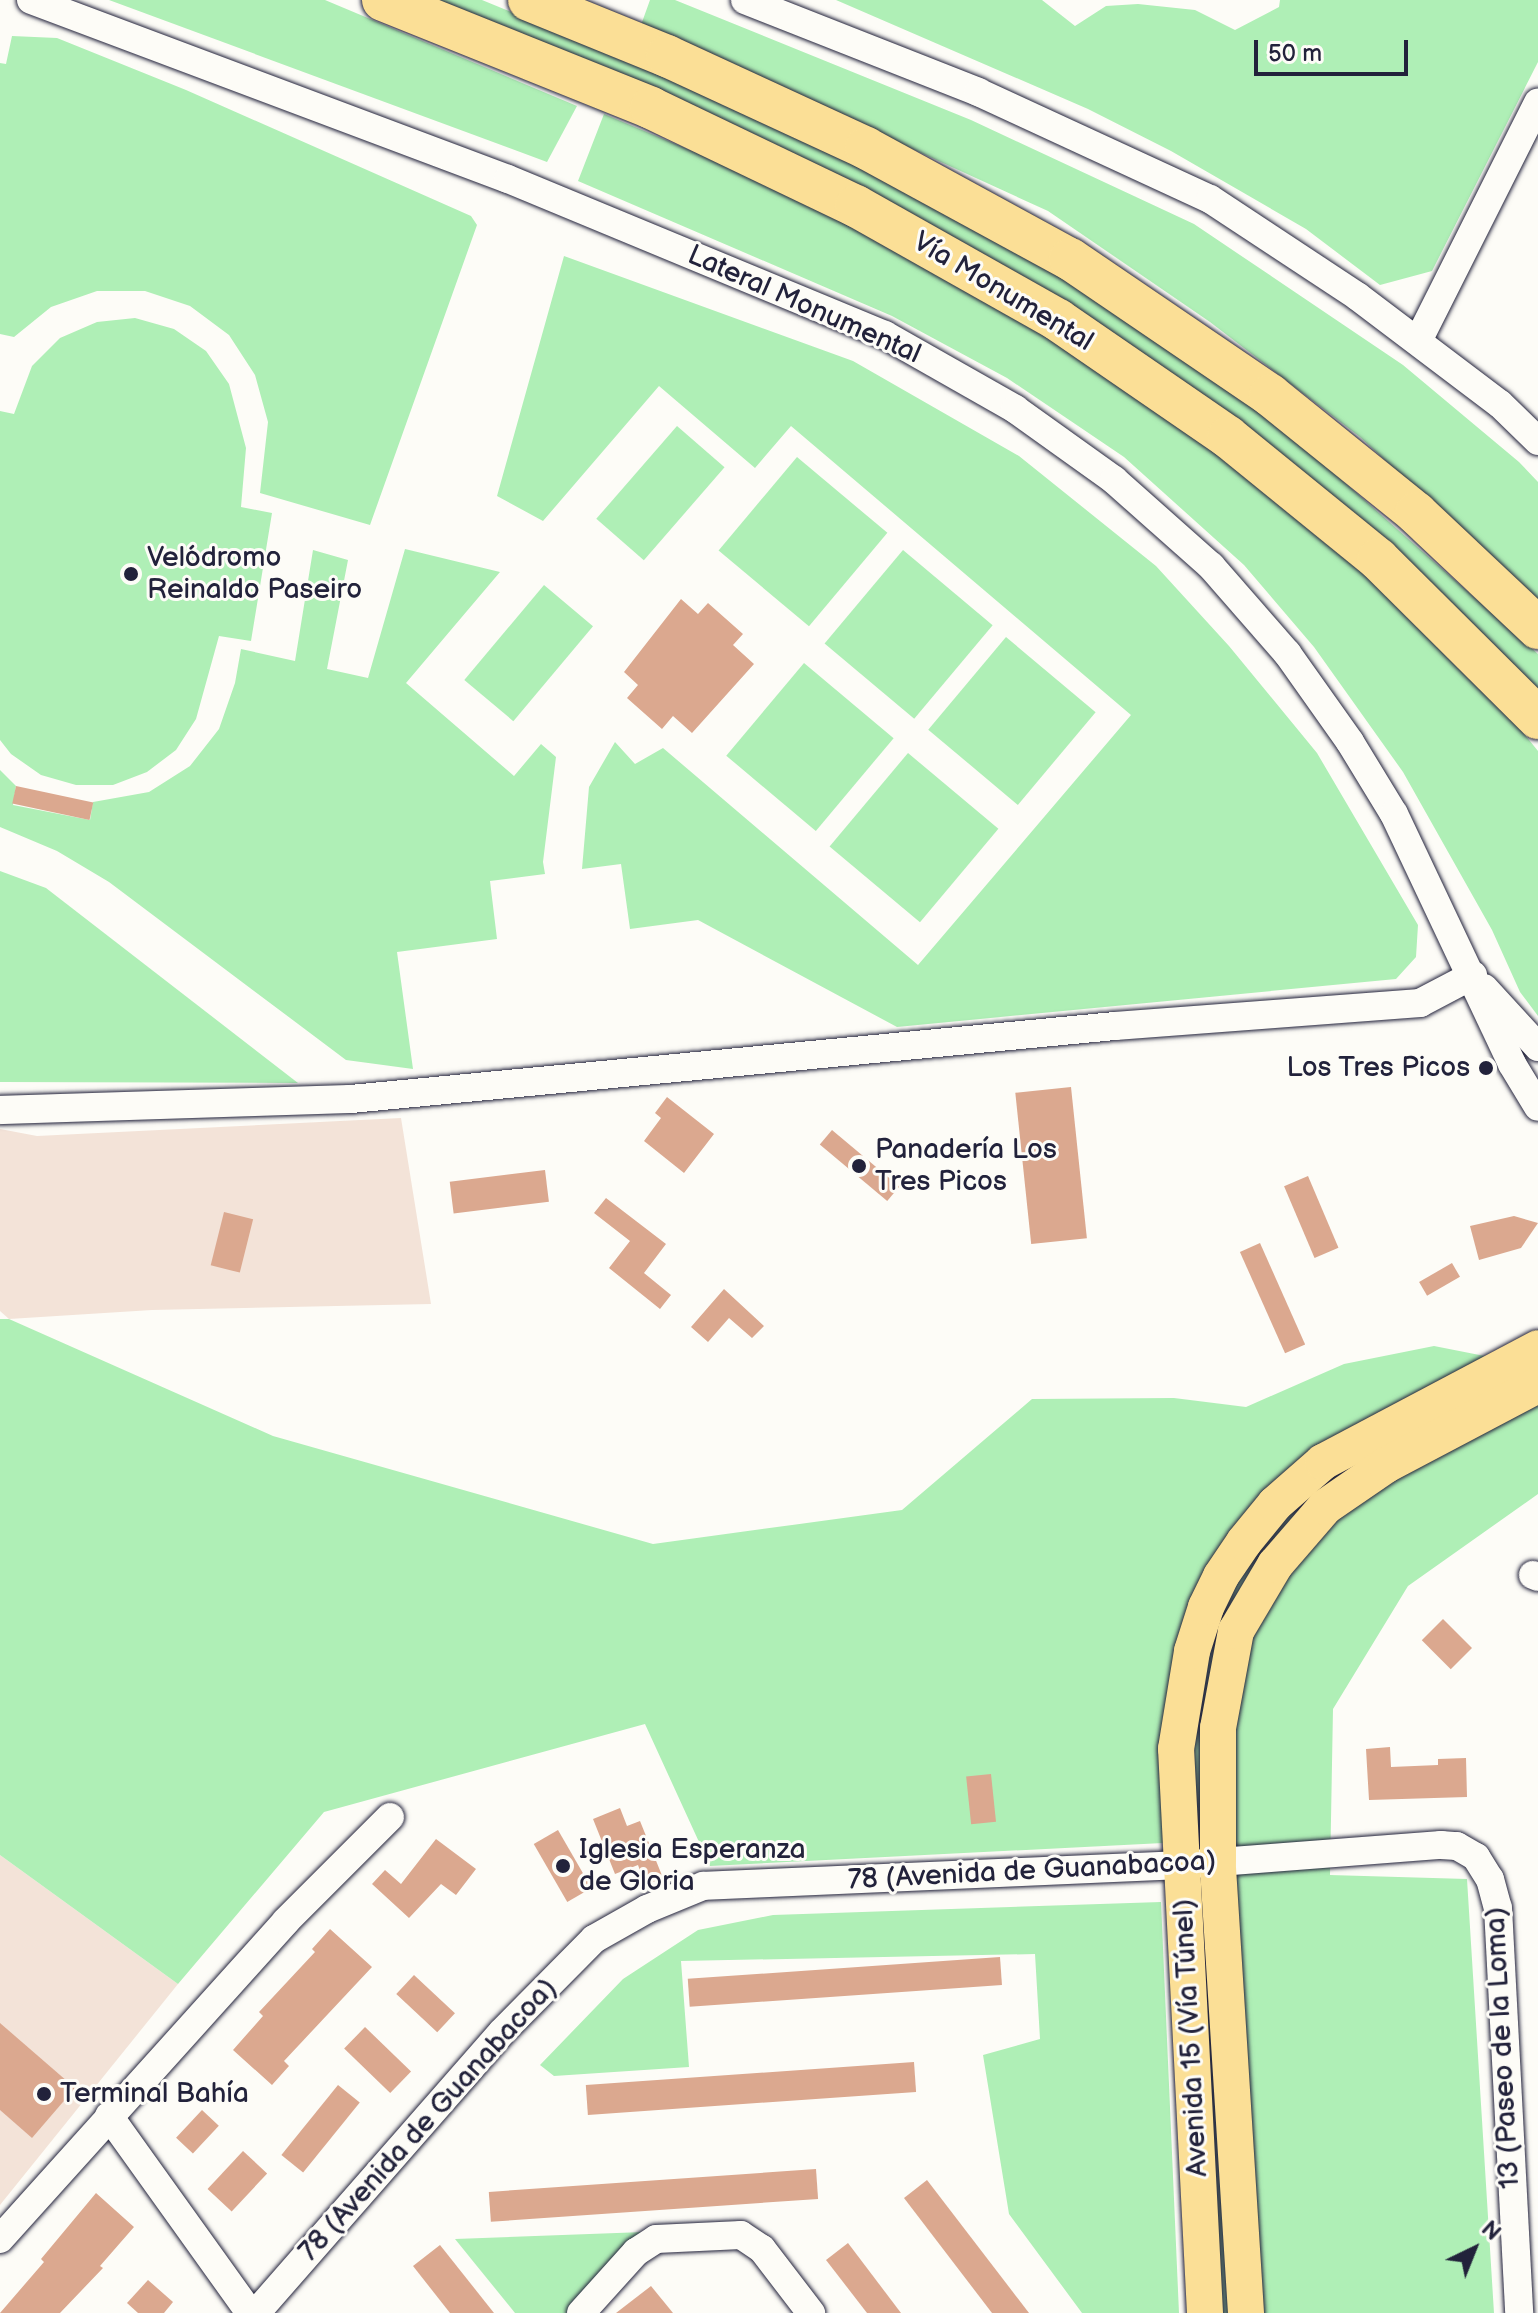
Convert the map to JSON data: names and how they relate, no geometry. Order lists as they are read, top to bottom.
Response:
{
  "streets": {
    "highway": ["Vía Monumental"],
    "main road": ["Avenida 15 (Vía Túnel)"],
    "street": ["Lateral Monumental", "78 (Avenida de Guanabacoa)", "13 (Paseo de la Loma)"]
  },
  "crossings": [
    ["78 (Avenida de Guanabacoa)", "Avenida 15 (Vía Túnel)"],
    ["78 (Avenida de Guanabacoa)", "13 (Paseo de la Loma)"]
  ],
  "places": [
    "Velódromo Reinaldo Paseiro",
    "Los Tres Picos",
    "Panadería Los Tres Picos",
    "Iglesia Esperanza de Gloria",
    "Terminal Bahía"
  ],
  "scale_bar": "50 m",
  "north": "top right"
}
